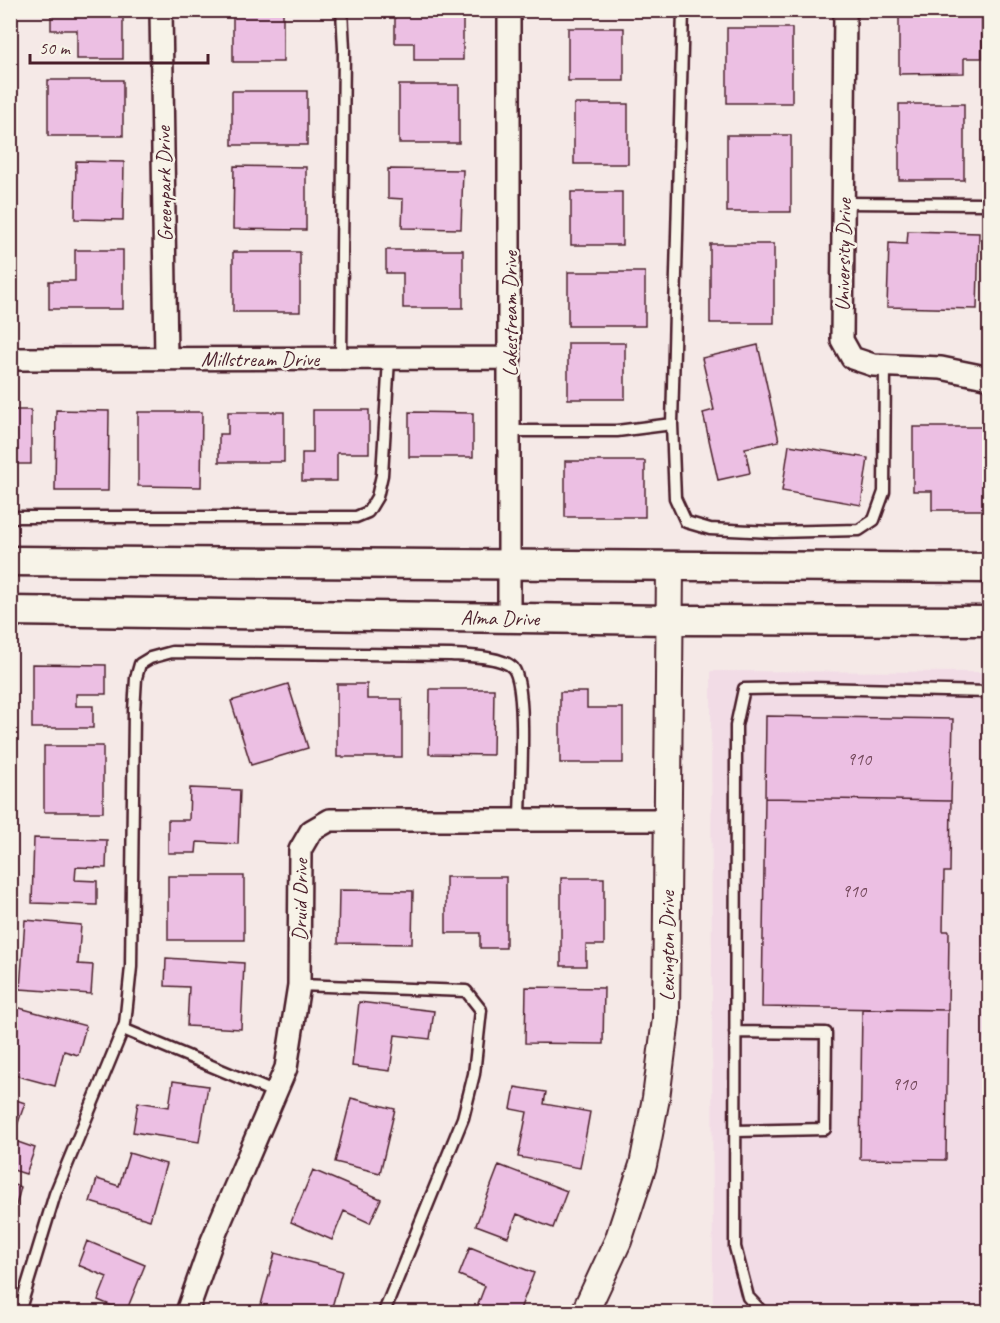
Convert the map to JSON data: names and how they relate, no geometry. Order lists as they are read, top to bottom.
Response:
{
  "streets": {
    "main road": ["Alma Drive"],
    "street": [
      "Greenpark Drive",
      "University Drive",
      "Lakestream Drive",
      "Millstream Drive",
      "Druid Drive",
      "Lexington Drive"
    ]
  },
  "crossings": [
    ["Greenpark Drive", "Millstream Drive"],
    ["Lakestream Drive", "Millstream Drive"],
    ["Lakestream Drive", "Alma Drive"],
    ["Alma Drive", "Lexington Drive"],
    ["Druid Drive", "Lexington Drive"]
  ],
  "house_numbers": ["910", "910", "910"],
  "scale_bar": "50 m"
}
